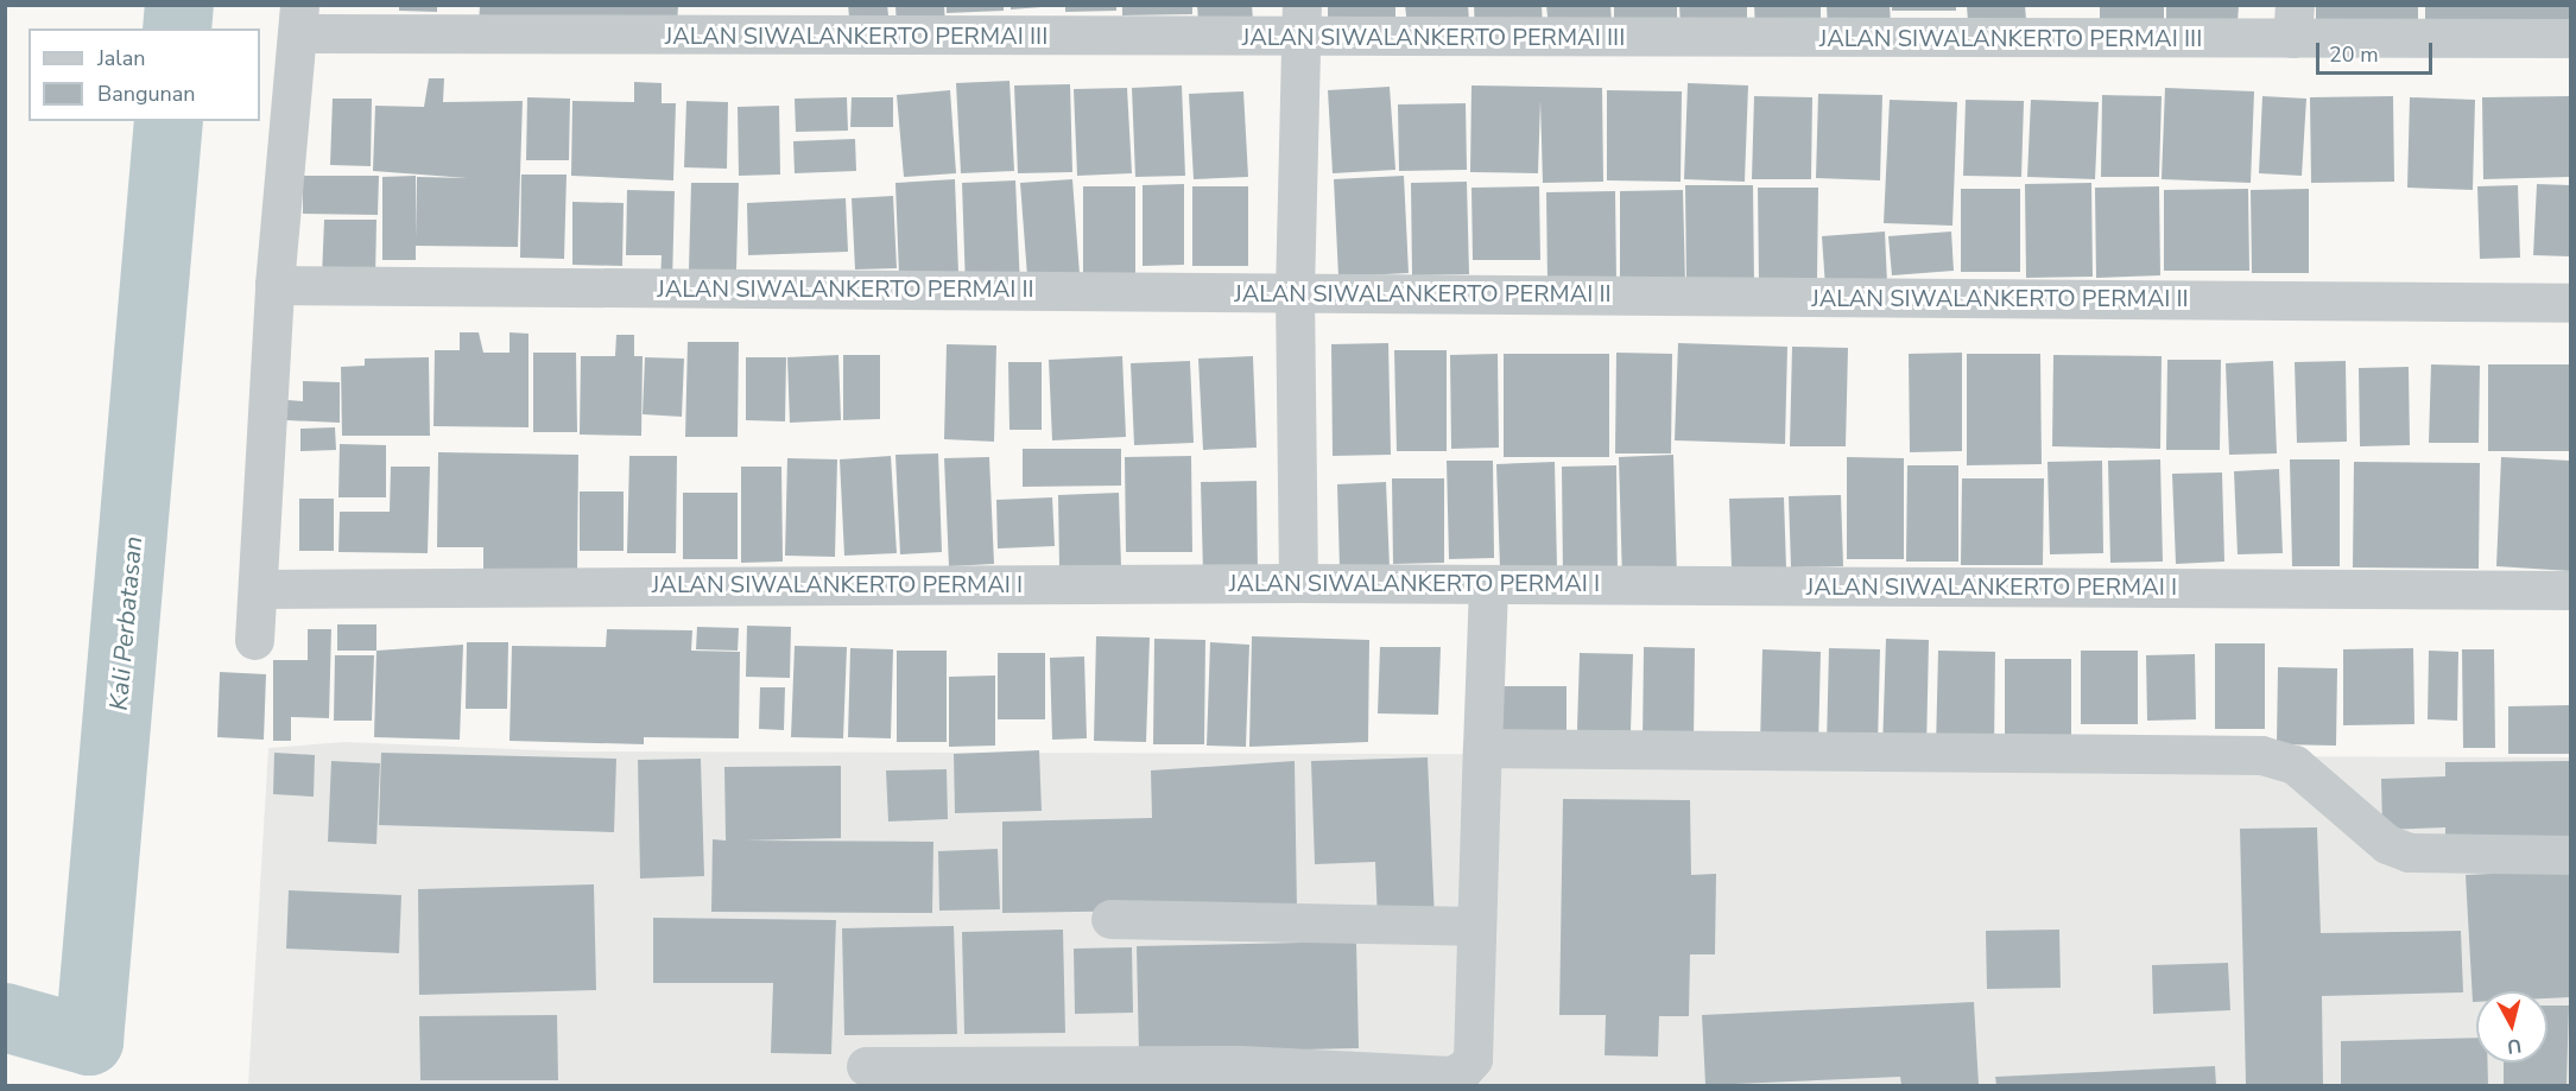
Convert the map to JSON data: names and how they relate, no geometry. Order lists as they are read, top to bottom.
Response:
{
  "streets": {
    "street": ["JALAN SIWALANKERTO PERMAI III", "JALAN SIWALANKERTO PERMAI II", "JALAN SIWALANKERTO PERMAI I"]
  },
  "water": ["Kali Perbatasan"],
  "legend": ["Jalan", "Bangunan"],
  "scale_bar": "20 m",
  "north": "bottom"
}
